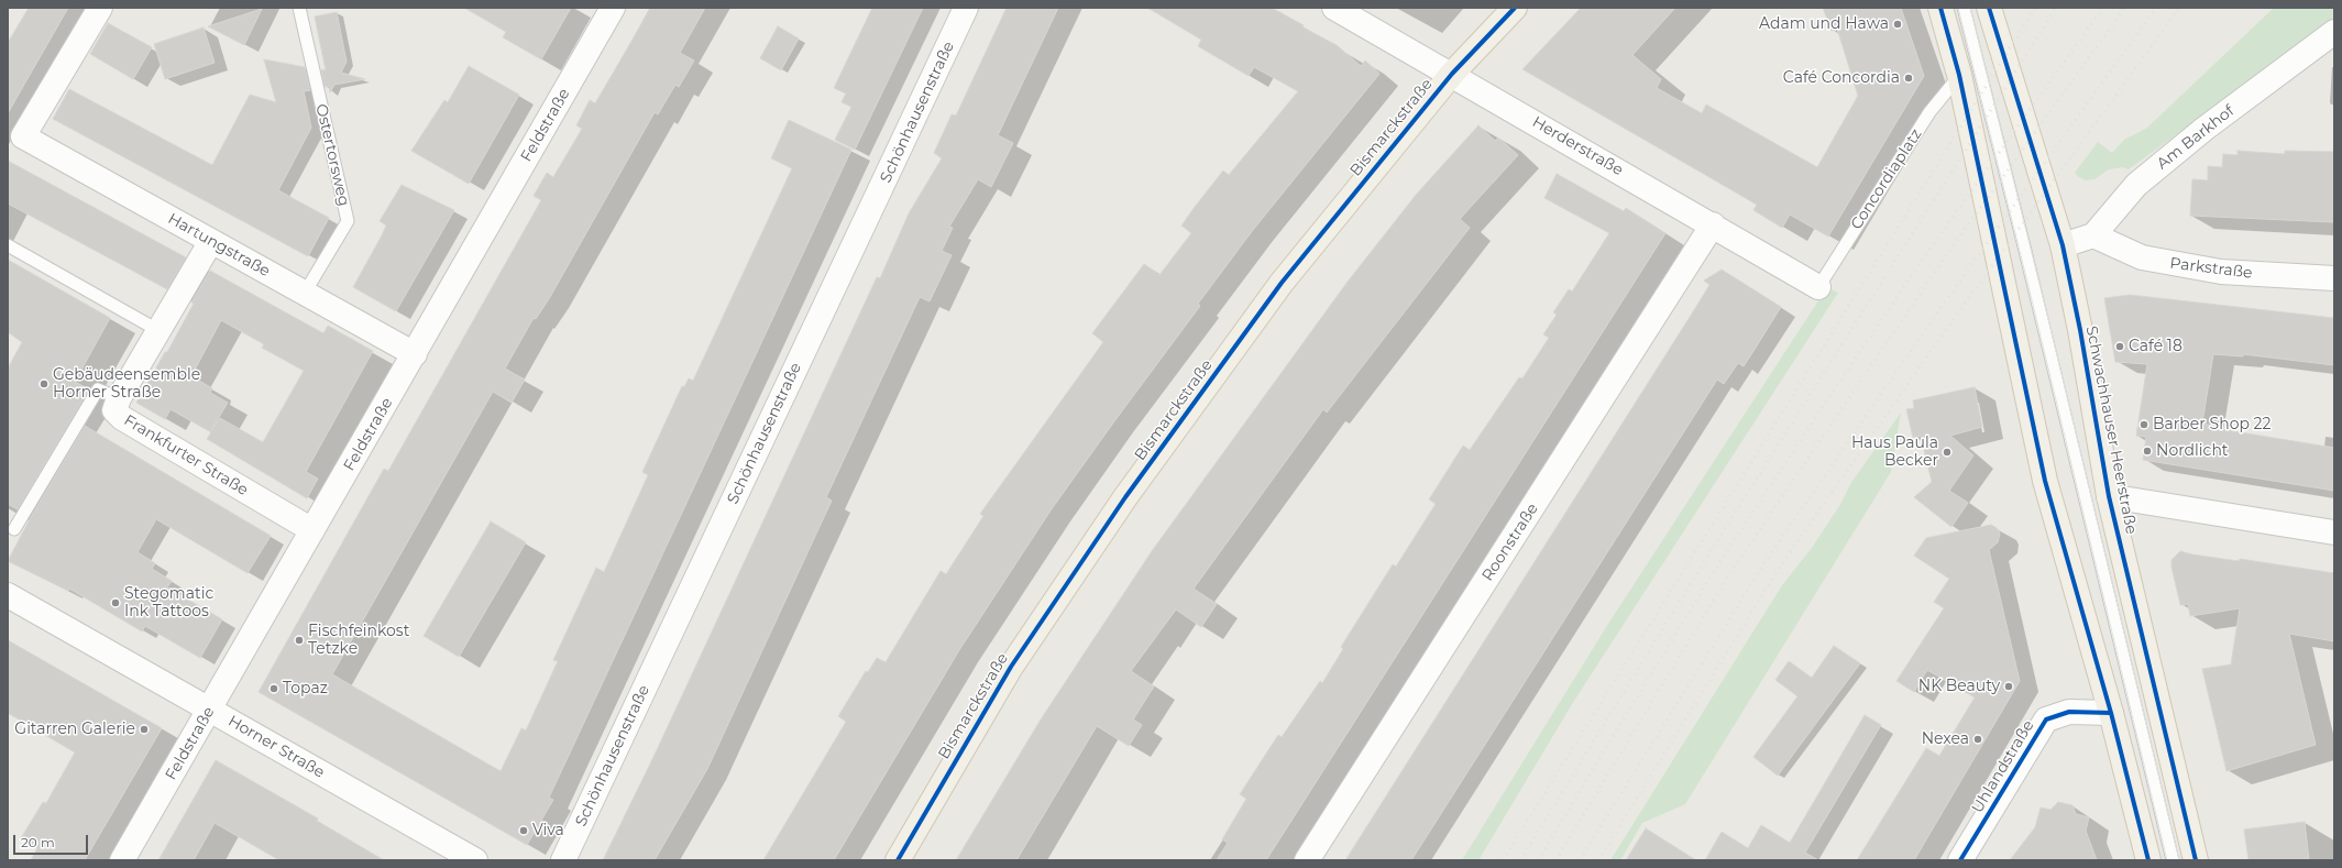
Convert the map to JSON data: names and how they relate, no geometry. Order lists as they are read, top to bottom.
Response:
{
  "streets": {
    "main road": ["Bismarckstraße", "Schwachhauser Heerstraße"],
    "street": [
      "Schönhausenstraße",
      "Feldstraße",
      "Am Barkhof",
      "Herderstraße",
      "Hartungstraße",
      "Parkstraße",
      "Frankfurter Straße",
      "Roonstraße",
      "Horner Straße",
      "Uhlandstraße"
    ],
    "lane": ["Ostertorsweg", "Concordiaplatz"]
  },
  "crossings": [
    ["Feldstraße", "Hartungstraße"],
    ["Feldstraße", "Frankfurter Straße"],
    ["Feldstraße", "Horner Straße"],
    ["Bismarckstraße", "Herderstraße"],
    ["Am Barkhof", "Parkstraße"],
    ["Herderstraße", "Concordiaplatz"],
    ["Herderstraße", "Roonstraße"],
    ["Ostertorsweg", "Hartungstraße"],
    ["Hartungstraße", "Frankfurter Straße"]
  ],
  "places": [
    "Adam und Hawa",
    "Café Concordia",
    "Café 18",
    "Gebäudeensemble Horner Straße",
    "Barber Shop 22",
    "Nordlicht",
    "Haus Paula Becker",
    "Stegomatic Ink Tattoos",
    "Fischfeinkost Tetzke",
    "NK Beauty",
    "Topaz",
    "Gitarren Galerie",
    "Nexea",
    "Viva"
  ],
  "scale_bar": "20 m"
}
